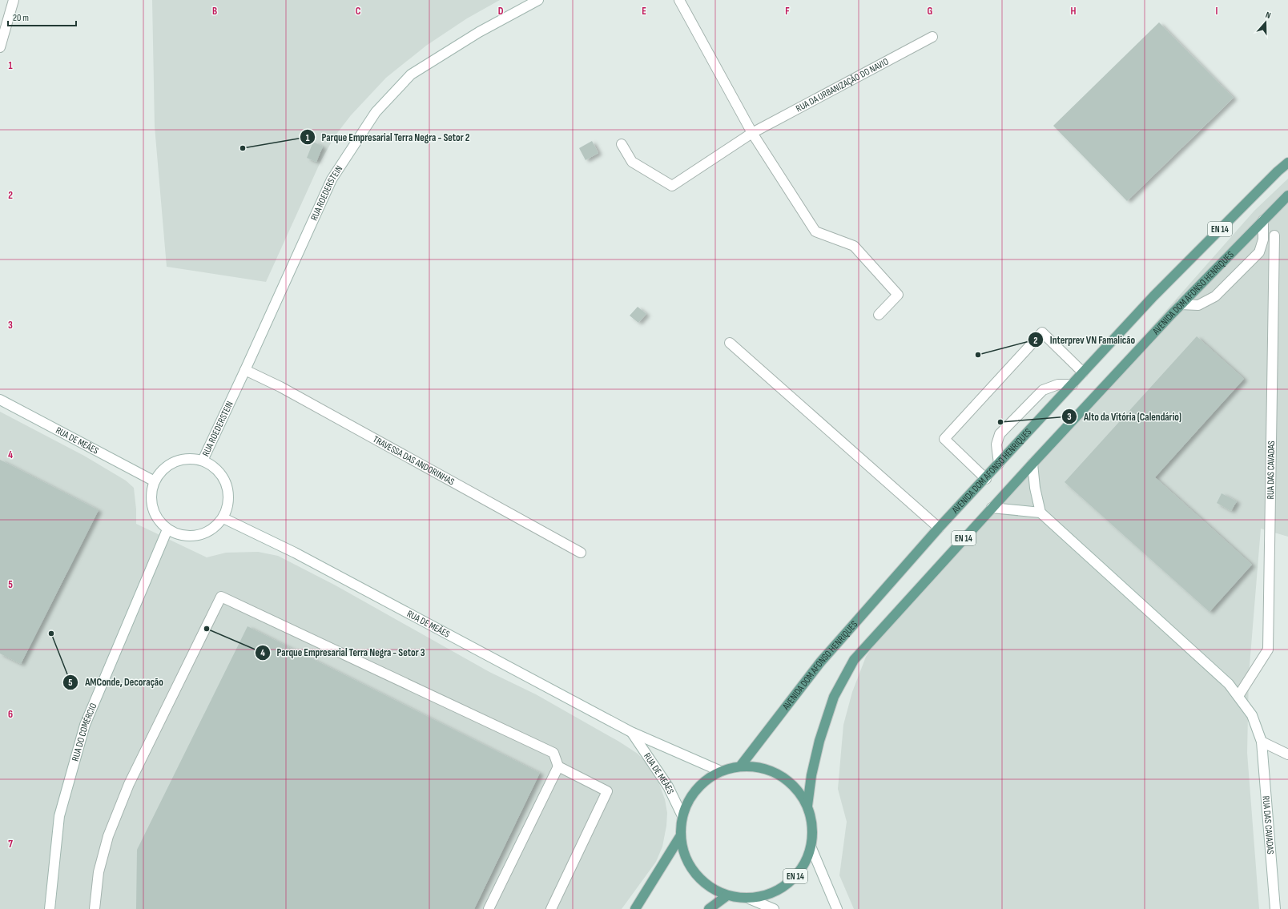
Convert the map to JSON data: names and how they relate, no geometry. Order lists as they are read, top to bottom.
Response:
{
  "streets": {
    "main road": ["EN 14", "AVENIDA DOM AFONSO HENRIQUES"],
    "street": [
      "RUA DA URBANIZAÇÃO DO NAVIO",
      "RUA ROEDERSTEIN",
      "RUA DE MEÃES",
      "TRAVESSA DAS ANDORINHAS",
      "RUA DAS CAVADAS",
      "RUA DO COMÉRCIO"
    ]
  },
  "crossings": [
    ["RUA ROEDERSTEIN", "RUA DE MEÃES"],
    ["RUA ROEDERSTEIN", "TRAVESSA DAS ANDORINHAS"],
    ["RUA ROEDERSTEIN", "RUA DO COMÉRCIO"],
    ["EN 14", "AVENIDA DOM AFONSO HENRIQUES"],
    ["EN 14", "RUA DE MEÃES"],
    ["RUA DE MEÃES", "RUA DO COMÉRCIO"]
  ],
  "places": [
    "Parque Empresarial Terra Negra - Setor 2",
    "Interprev VN Famalicão",
    "Alto da Vitória (Calendário)",
    "Parque Empresarial Terra Negra - Setor 3",
    "AMConde, Decoração"
  ],
  "scale_bar": "20 m",
  "north": "top",
  "grid": {
    "columns": [
      "B",
      "C",
      "D",
      "E",
      "F",
      "G",
      "H",
      "I"
    ],
    "rows": [
      "1",
      "2",
      "3",
      "4",
      "5",
      "6",
      "7"
    ]
  }
}
